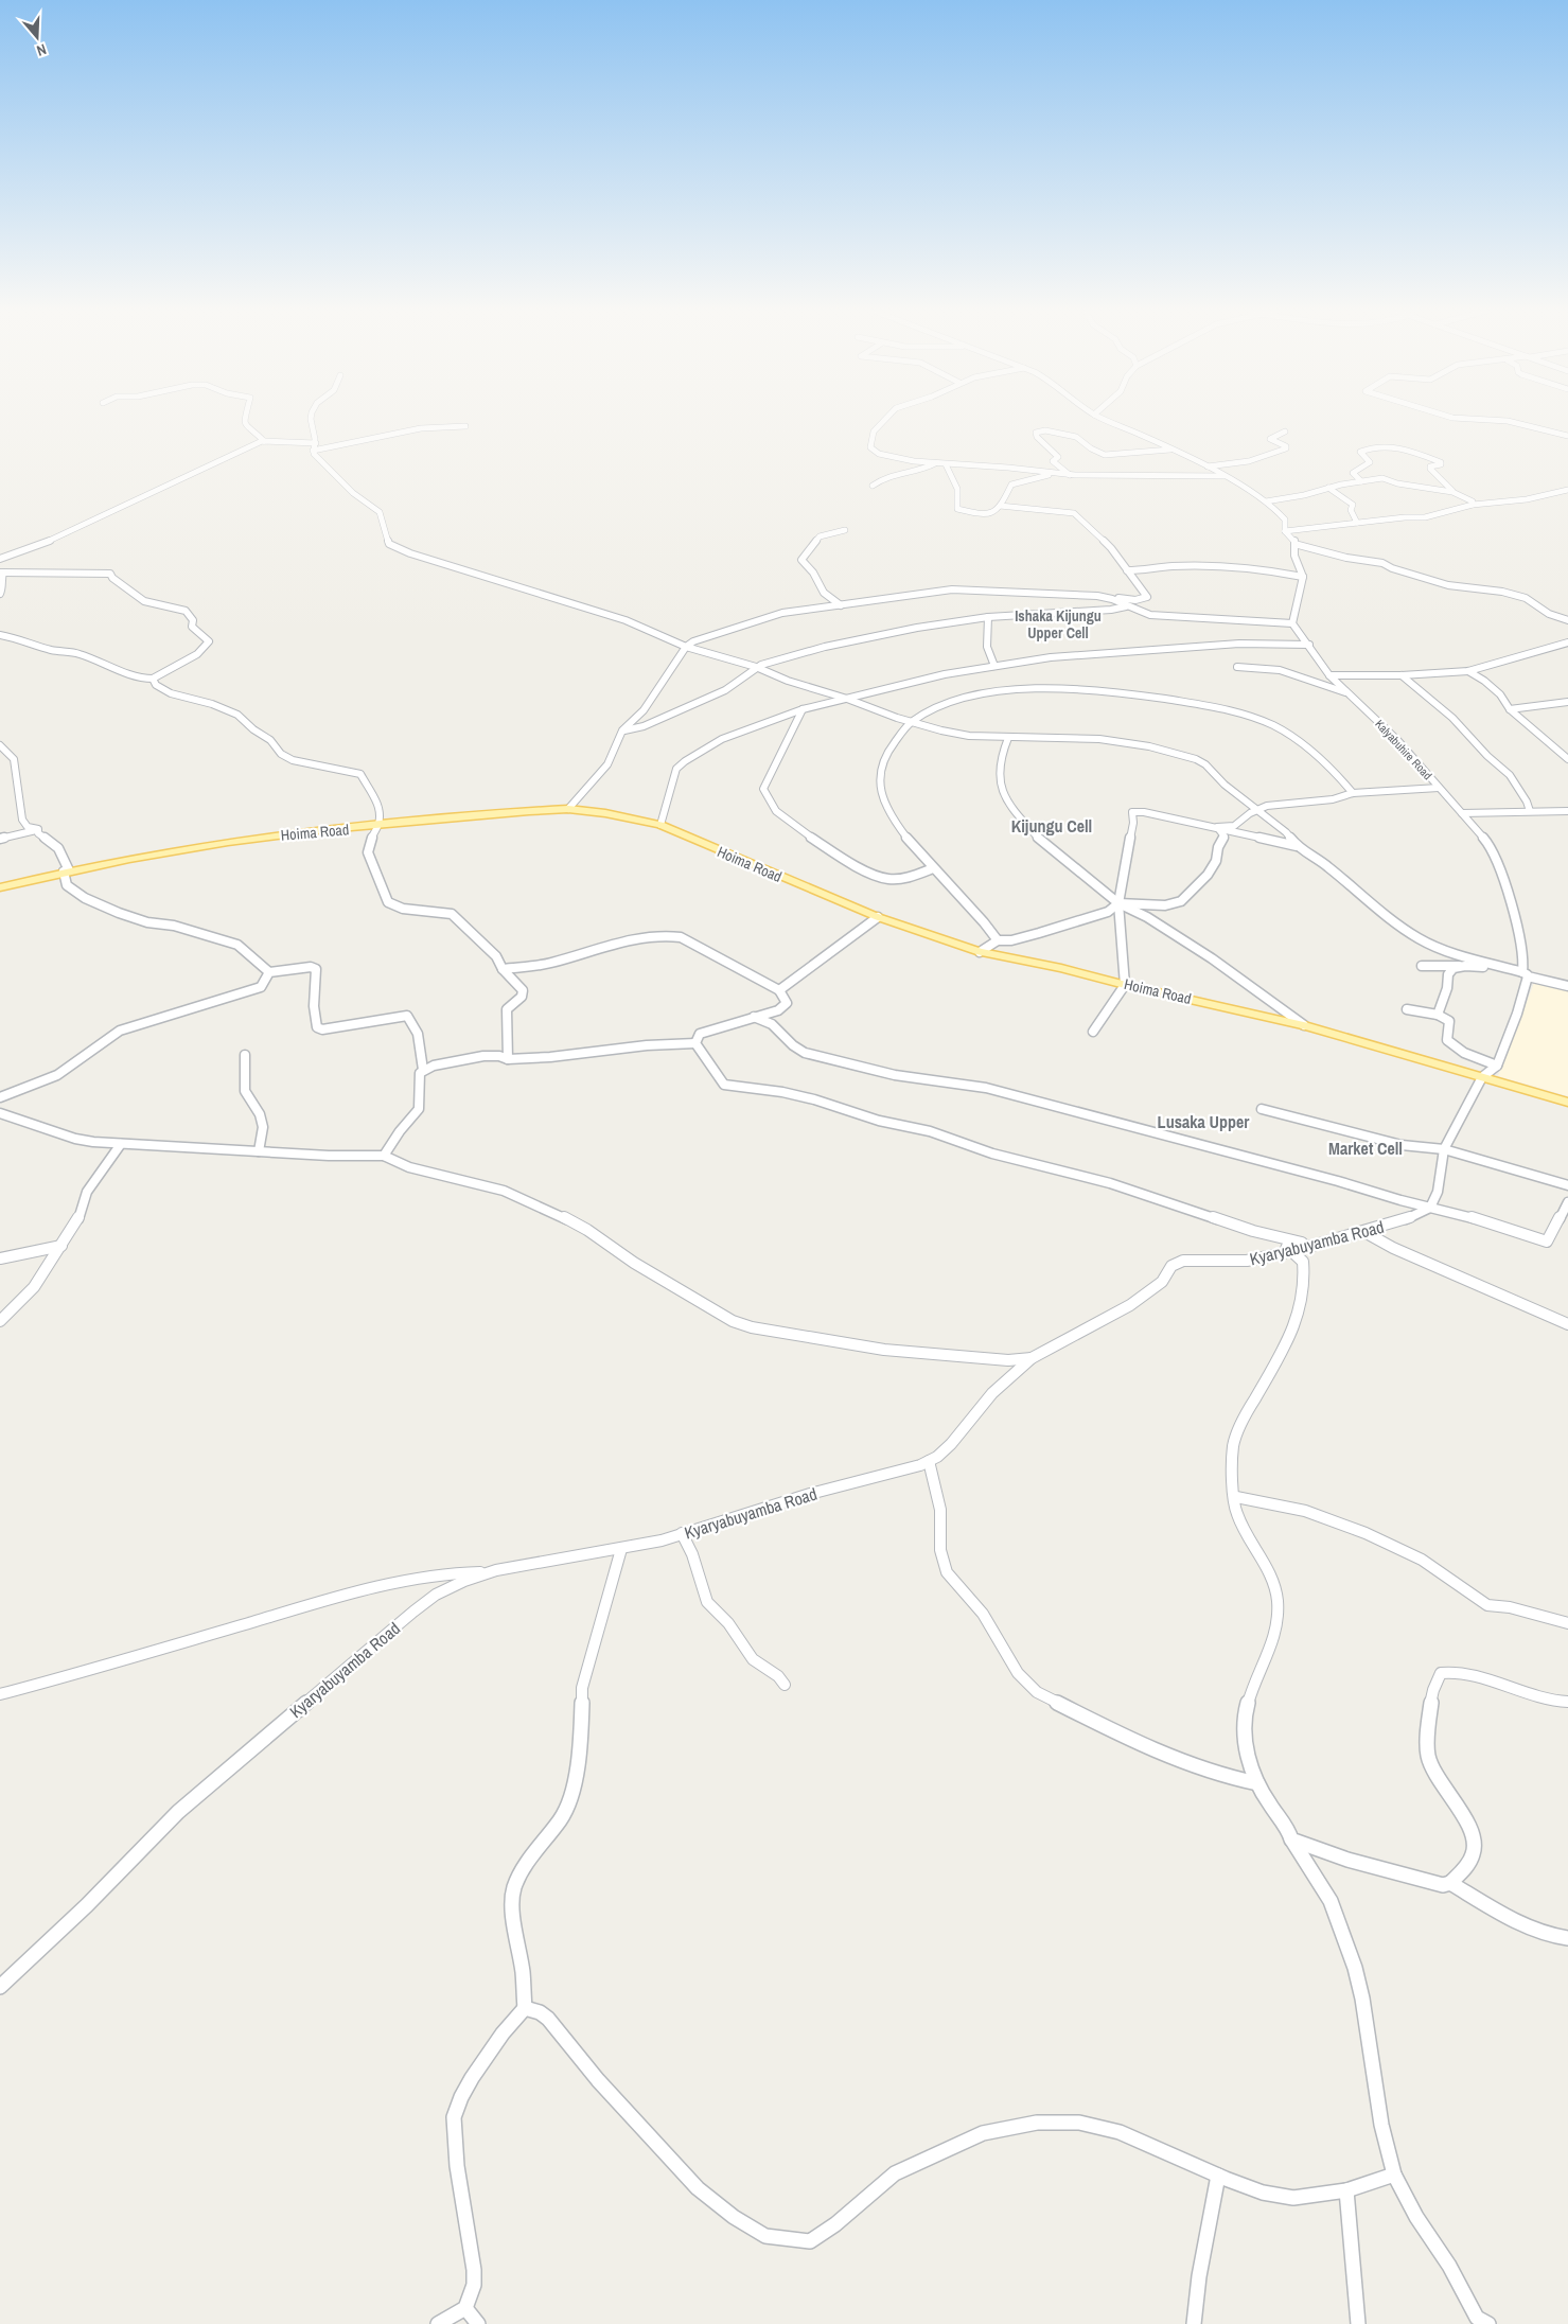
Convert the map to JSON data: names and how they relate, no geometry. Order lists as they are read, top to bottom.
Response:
{
  "streets": {
    "main road": ["Hoima Road"],
    "street": ["Kalyabuhire Road", "Kyaryabuyamba Road"]
  },
  "districts": [
    "Ishaka Kijungu Upper Cell",
    "Kijungu Cell",
    "Lusaka Upper",
    "Market Cell"
  ],
  "north": "bottom"
}
